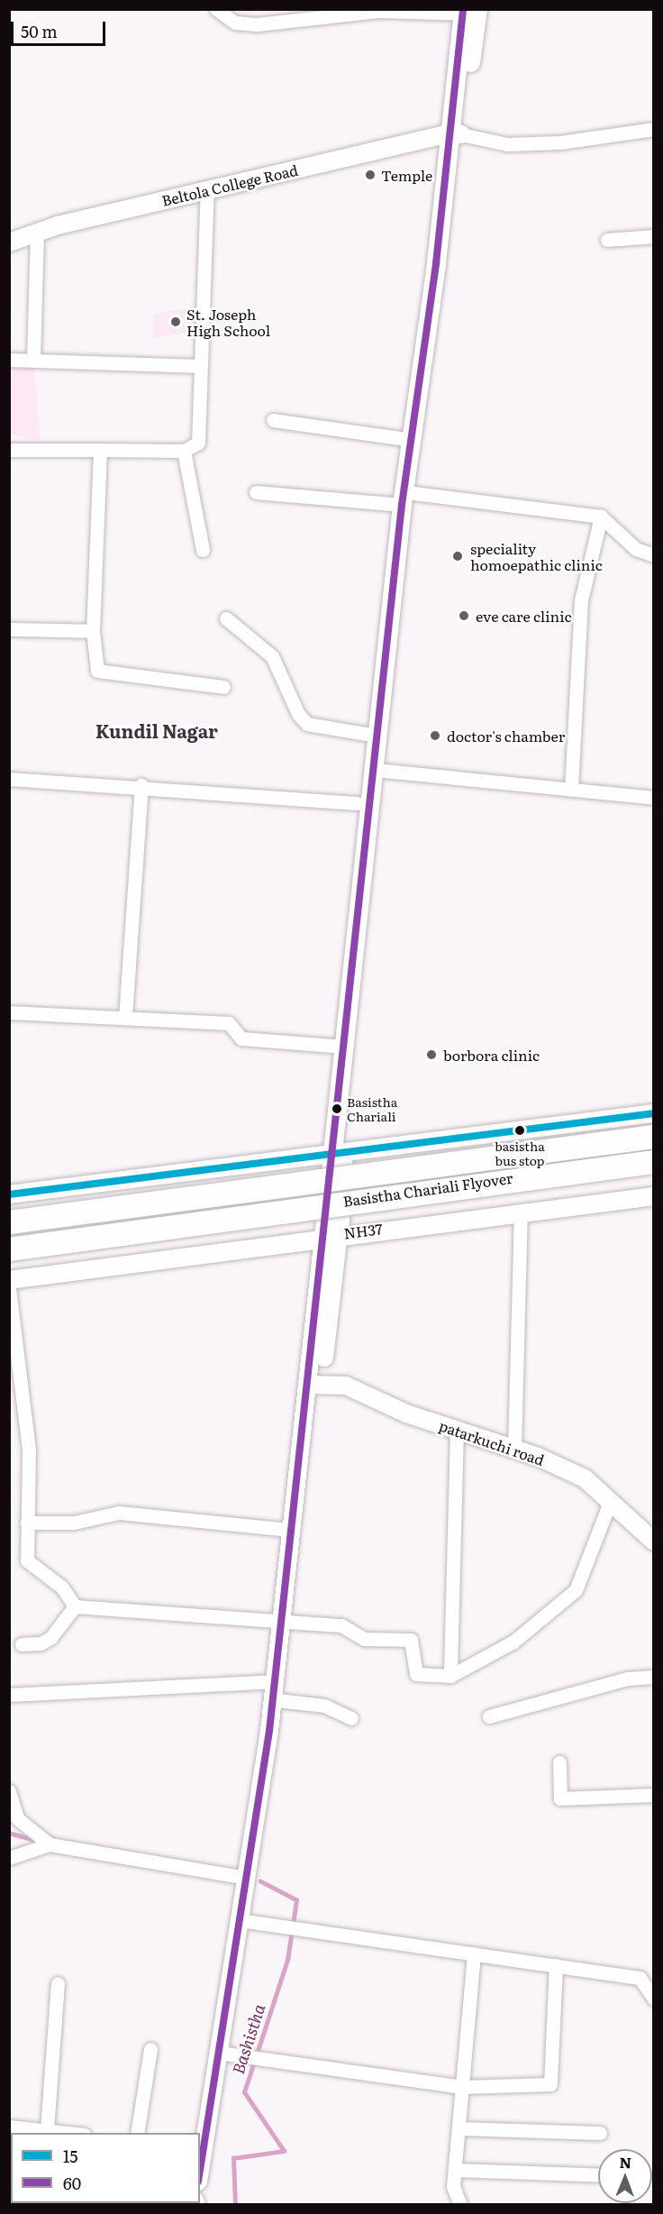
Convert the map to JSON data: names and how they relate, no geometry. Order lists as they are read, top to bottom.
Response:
{
  "streets": {
    "highway": ["Basistha Chariali Flyover"],
    "street": ["Beltola College Road", "NH37", "patarkuchi road"]
  },
  "districts": ["Kundil Nagar"],
  "water": ["Bashistha"],
  "places": [
    "Temple",
    "St. Joseph High School",
    "speciality homoepathic clinic",
    "eve care clinic",
    "doctor's chamber",
    "borbora clinic",
    "Basistha Chariali",
    "basistha bus stop"
  ],
  "lines": ["transit line 60", "transit line 15"],
  "legend": ["15", "60"],
  "scale_bar": "50 m",
  "north": "top"
}
